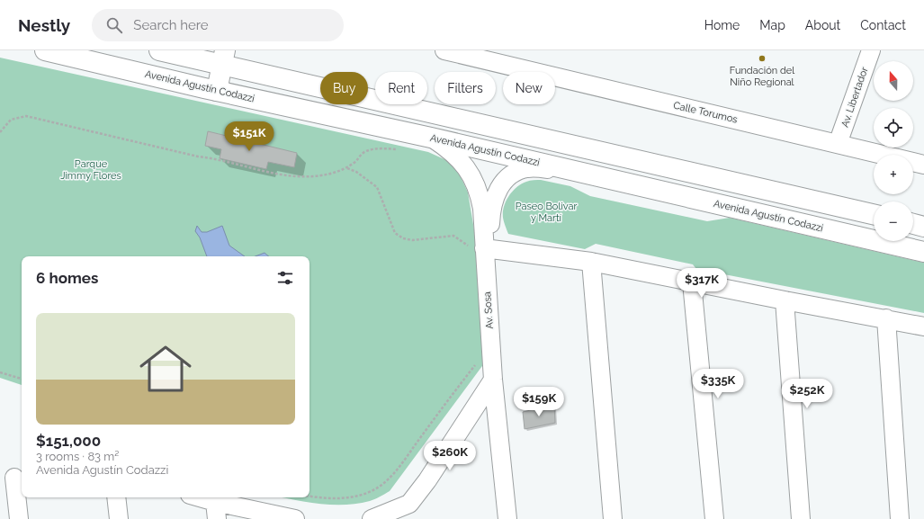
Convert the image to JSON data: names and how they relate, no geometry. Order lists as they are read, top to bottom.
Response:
{
  "streets": {
    "main road": ["Avenida Agustín Codazzi"],
    "street": ["Av. Libertador", "Calle Torumos", "Av. Sosa"]
  },
  "crossings": [
    ["Avenida Agustín Codazzi", "Av. Sosa"],
    ["Av. Libertador", "Calle Torumos"]
  ],
  "parks": ["Parque Jimmy Flores", "Paseo Bolivar y Martí"],
  "places": ["Fundación del Niño Regional"],
  "north": "top",
  "page": {
    "header": "Nestly",
    "search": "Search here",
    "nav": [
      "Home",
      "Map",
      "About",
      "Contact"
    ],
    "map_buttons": ["+", "−"],
    "chip": [
      "Buy",
      "Rent",
      "Filters",
      "New"
    ],
    "price": [
      "$151K",
      "$317K",
      "$335K",
      "$252K",
      "$159K",
      "$260K"
    ],
    "heading": "6 homes",
    "list": [
      {
        "name": "$151,000",
        "note": "3 rooms · 83 m² · Avenida Agustín Codazzi"
      }
    ]
  }
}
